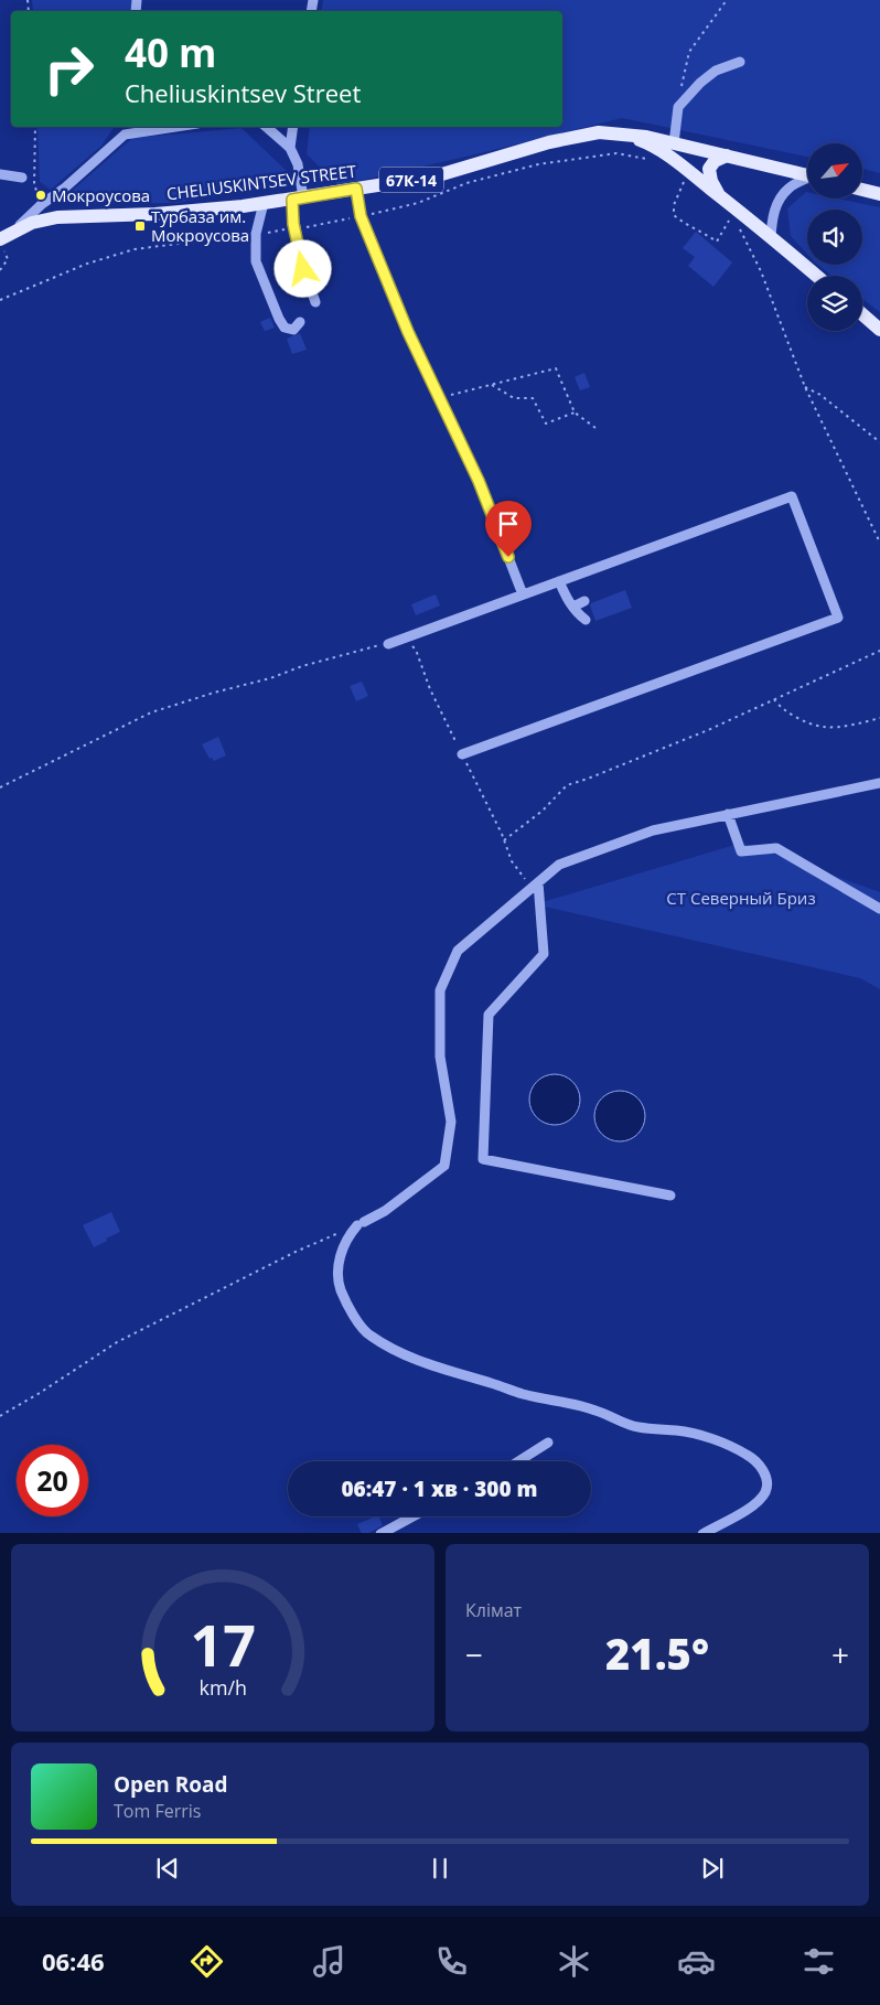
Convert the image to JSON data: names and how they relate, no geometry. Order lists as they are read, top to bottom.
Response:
{
  "streets": {
    "main road": ["67К-14", "CHELIUSKINTSEV STREET"]
  },
  "parks": ["СТ Северный Бриз"],
  "places": {
    "other": ["Мокроусова"],
    "transit": ["Турбаза им. Мокроусова"]
  },
  "north": "top right",
  "page": {
    "turn": ["40 m", "Cheliuskintsev Street"],
    "limit": "20",
    "trip": "06:47 · 1 хв · 300 m",
    "tile": "Клімат",
    "heat": ["−", "21.5°", "+"],
    "song": ["Open Road", "Tom Ferris"],
    "tabs": "06:46",
    "gauge": ["17", "km/h"]
  }
}
